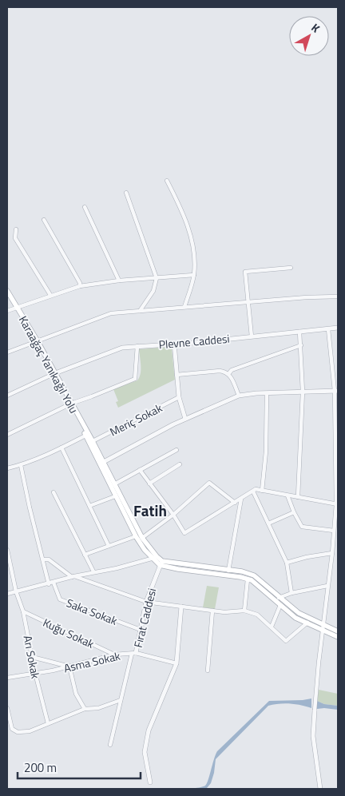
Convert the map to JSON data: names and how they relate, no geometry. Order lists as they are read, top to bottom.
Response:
{
  "streets": {
    "main road": ["Karaağaç Yanıkağıl Yolu"],
    "street": [
      "Plevne Caddesi",
      "Meriç Sokak",
      "Saka Sokak",
      "Fırat Caddesi",
      "Kuğu Sokak",
      "Arı Sokak",
      "Asma Sokak"
    ]
  },
  "crossings": [
    ["Plevne Caddesi", "Karaağaç Yanıkağıl Yolu"],
    ["Saka Sokak", "Fırat Caddesi"],
    ["Fırat Caddesi", "Asma Sokak"],
    ["Kuğu Sokak", "Arı Sokak"],
    ["Kuğu Sokak", "Asma Sokak"],
    ["Arı Sokak", "Asma Sokak"]
  ],
  "districts": ["Fatih"],
  "scale_bar": "200 m",
  "north": "top right"
}
